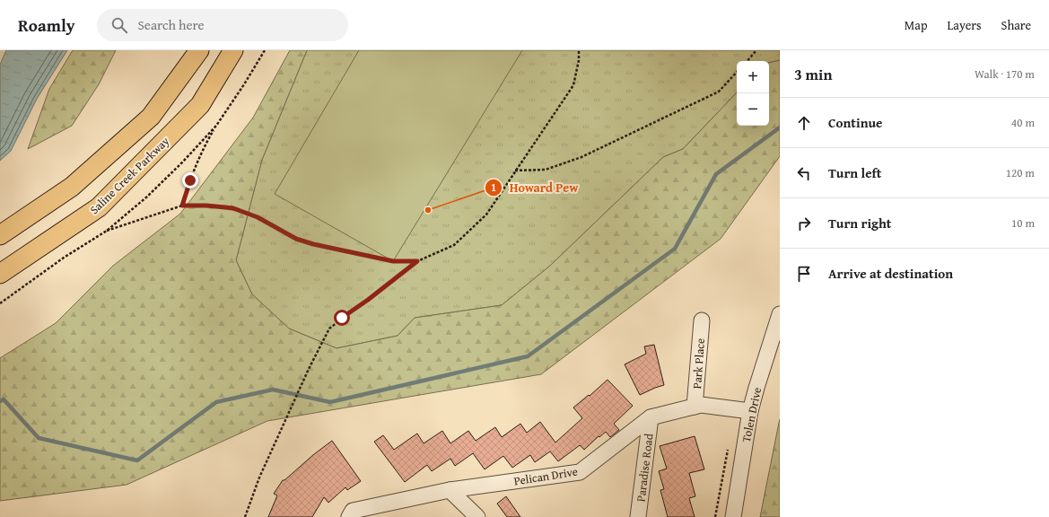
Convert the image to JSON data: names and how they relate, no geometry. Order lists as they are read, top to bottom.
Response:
{
  "streets": {
    "main road": ["Saline Creek Parkway"],
    "street": [
      "Park Place",
      "Tolen Drive",
      "Paradise Road",
      "Pelican Drive"
    ]
  },
  "crossings": [
    ["Park Place", "Pelican Drive"],
    ["Tolen Drive", "Pelican Drive"],
    ["Paradise Road", "Pelican Drive"]
  ],
  "places": ["Howard Pew"],
  "page": {
    "header": "Roamly",
    "search": "Search here",
    "nav": ["Map", "Layers", "Share"],
    "heading": ["3 min", "Walk · 170 m"],
    "map_buttons": ["+", "−"],
    "list": [
      ["Continue", "40 m"],
      ["Turn left", "120 m"],
      ["Turn right", "10 m"],
      "Arrive at destination"
    ]
  }
}
